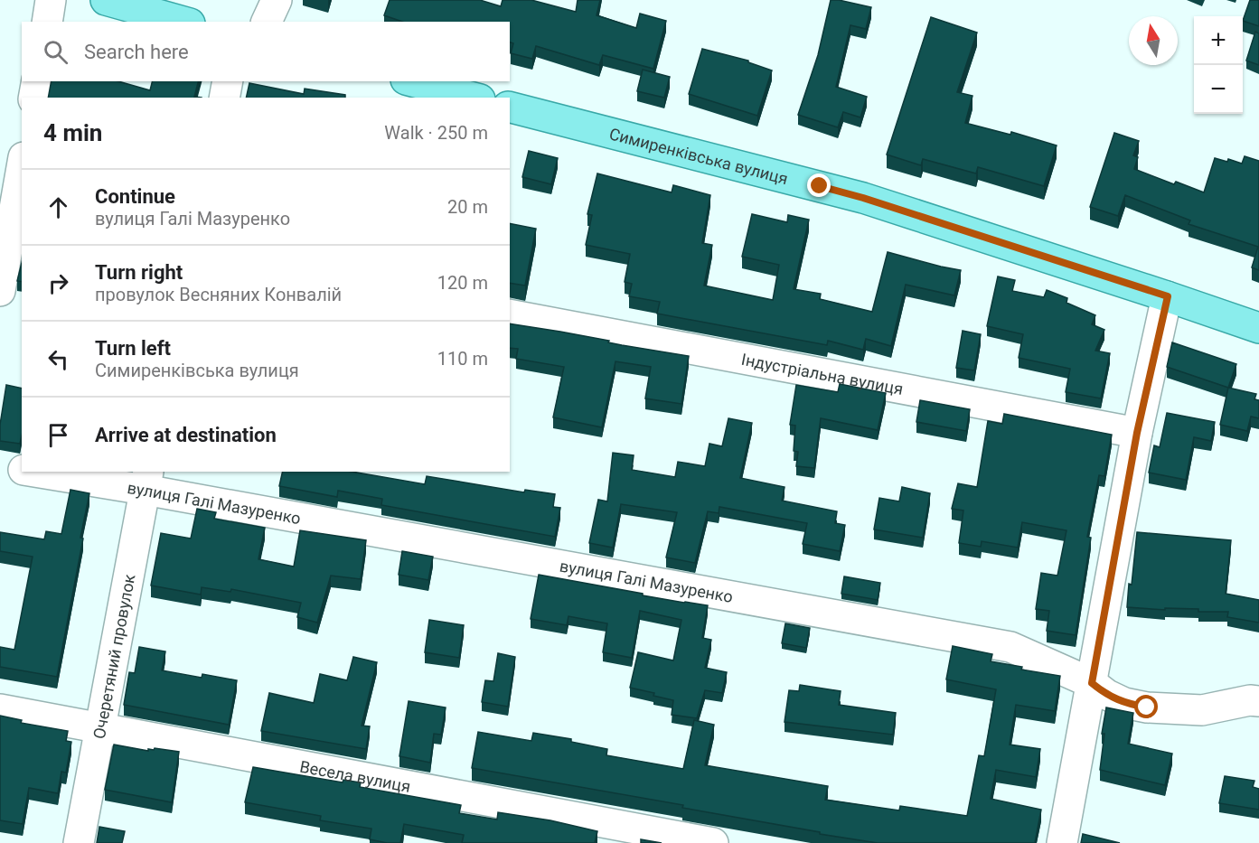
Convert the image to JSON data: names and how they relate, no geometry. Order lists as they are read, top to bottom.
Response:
{
  "streets": {
    "main road": ["Симиренківська вулиця"],
    "street": [
      "Індустріальна вулиця",
      "вулиця Галі Мазуренко",
      "Очеретяний провулок",
      "Весела вулиця"
    ]
  },
  "crossings": [
    ["вулиця Галі Мазуренко", "Очеретяний провулок"],
    ["Очеретяний провулок", "Весела вулиця"]
  ],
  "north": "top",
  "page": {
    "map_buttons": ["+", "−"],
    "search": "Search here",
    "heading": ["4 min", "Walk · 250 m"],
    "list": [
      ["Continue", "вулиця Галі Мазуренко", "20 m"],
      ["Turn right", "провулок Весняних Конвалій", "120 m"],
      ["Turn left", "Симиренківська вулиця", "110 m"],
      "Arrive at destination"
    ]
  }
}
